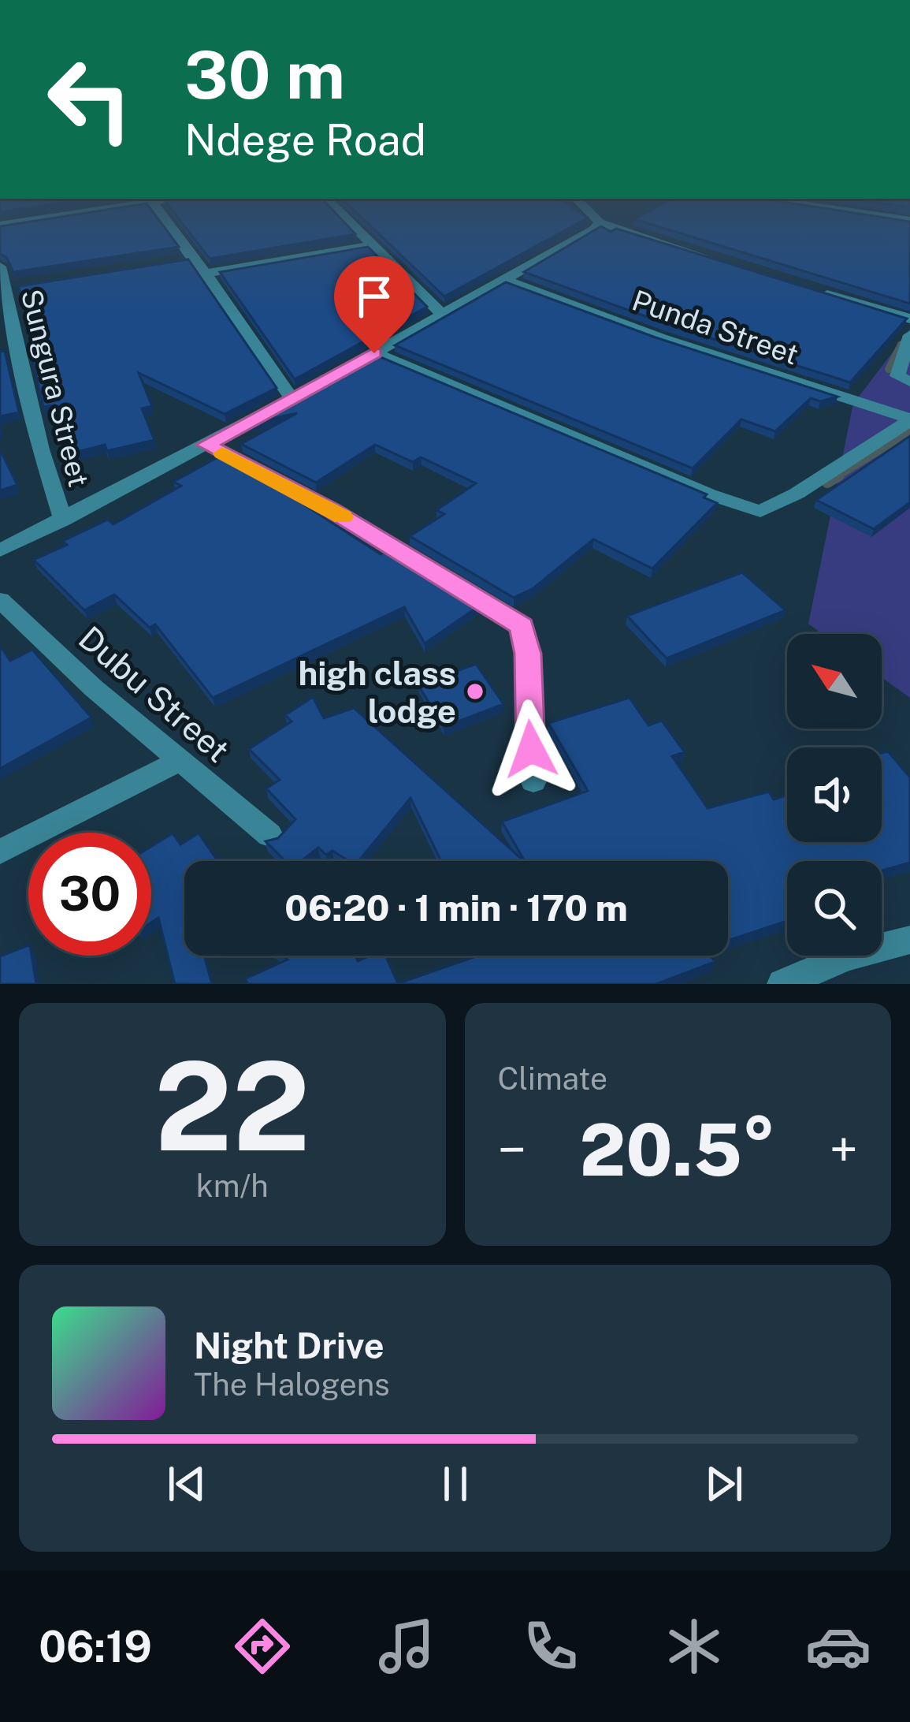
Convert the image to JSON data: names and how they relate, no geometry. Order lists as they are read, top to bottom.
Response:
{
  "streets": {
    "street": ["Punda Street", "Sungura Street", "Dubu Street"]
  },
  "places": ["high class lodge"],
  "north": "top left",
  "page": {
    "turn": ["30 m", "Ndege Road"],
    "limit": "30",
    "trip": "06:20 · 1 min · 170 m",
    "tile": [
      ["22", "km/h"],
      "Climate"
    ],
    "heat": ["−", "20.5°", "+"],
    "song": ["Night Drive", "The Halogens"],
    "tabs": "06:19"
  }
}
